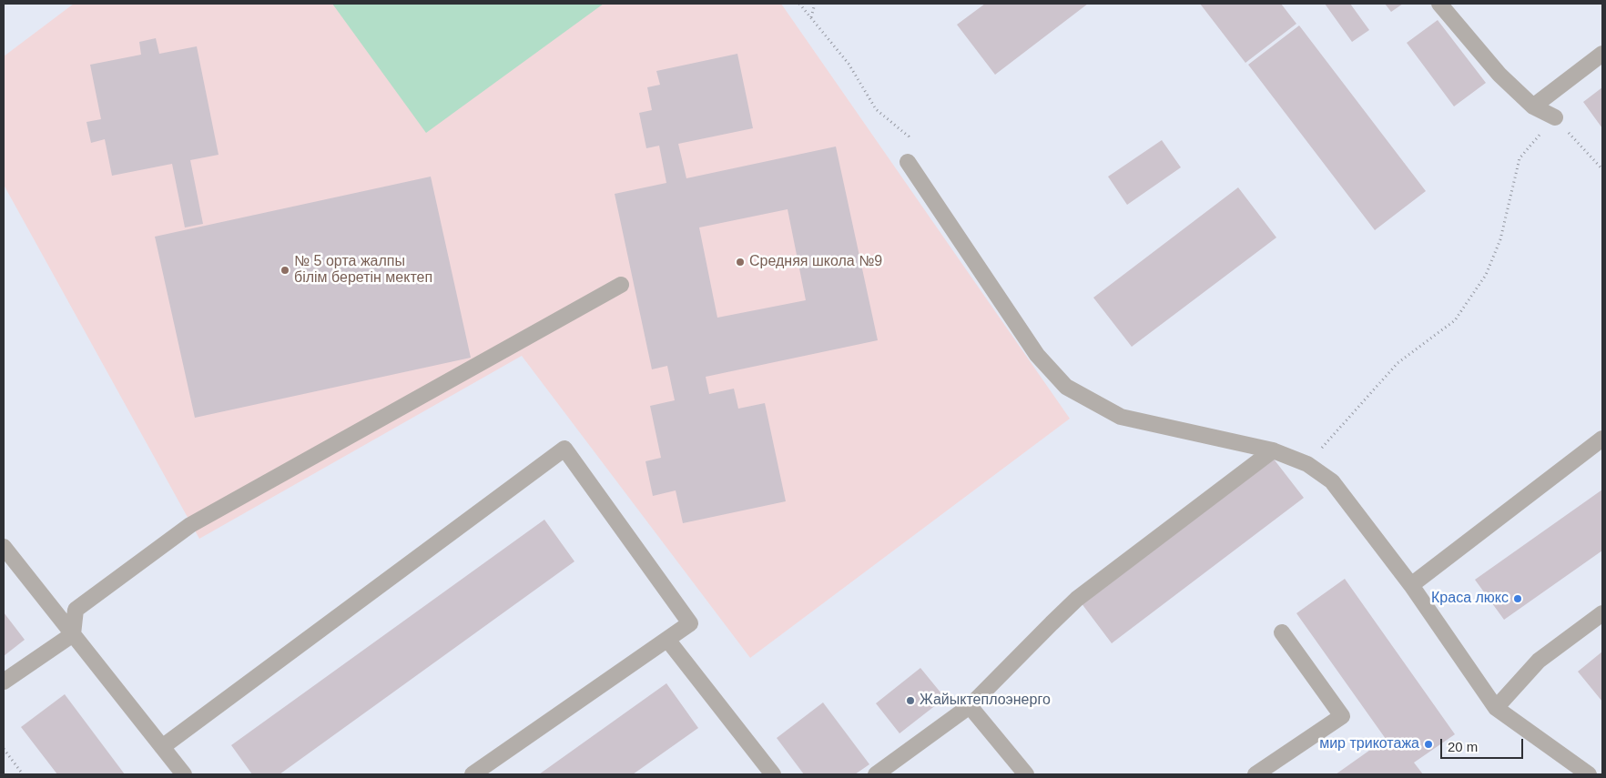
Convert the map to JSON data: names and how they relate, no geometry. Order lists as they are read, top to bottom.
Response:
{
  "places": [
    "Средняя школа №9",
    "№ 5 орта жалпы білім беретін мектеп",
    "Краса люкс",
    "Жайыктеплоэнерго",
    "мир трикотажа"
  ],
  "scale_bar": "20 m"
}
